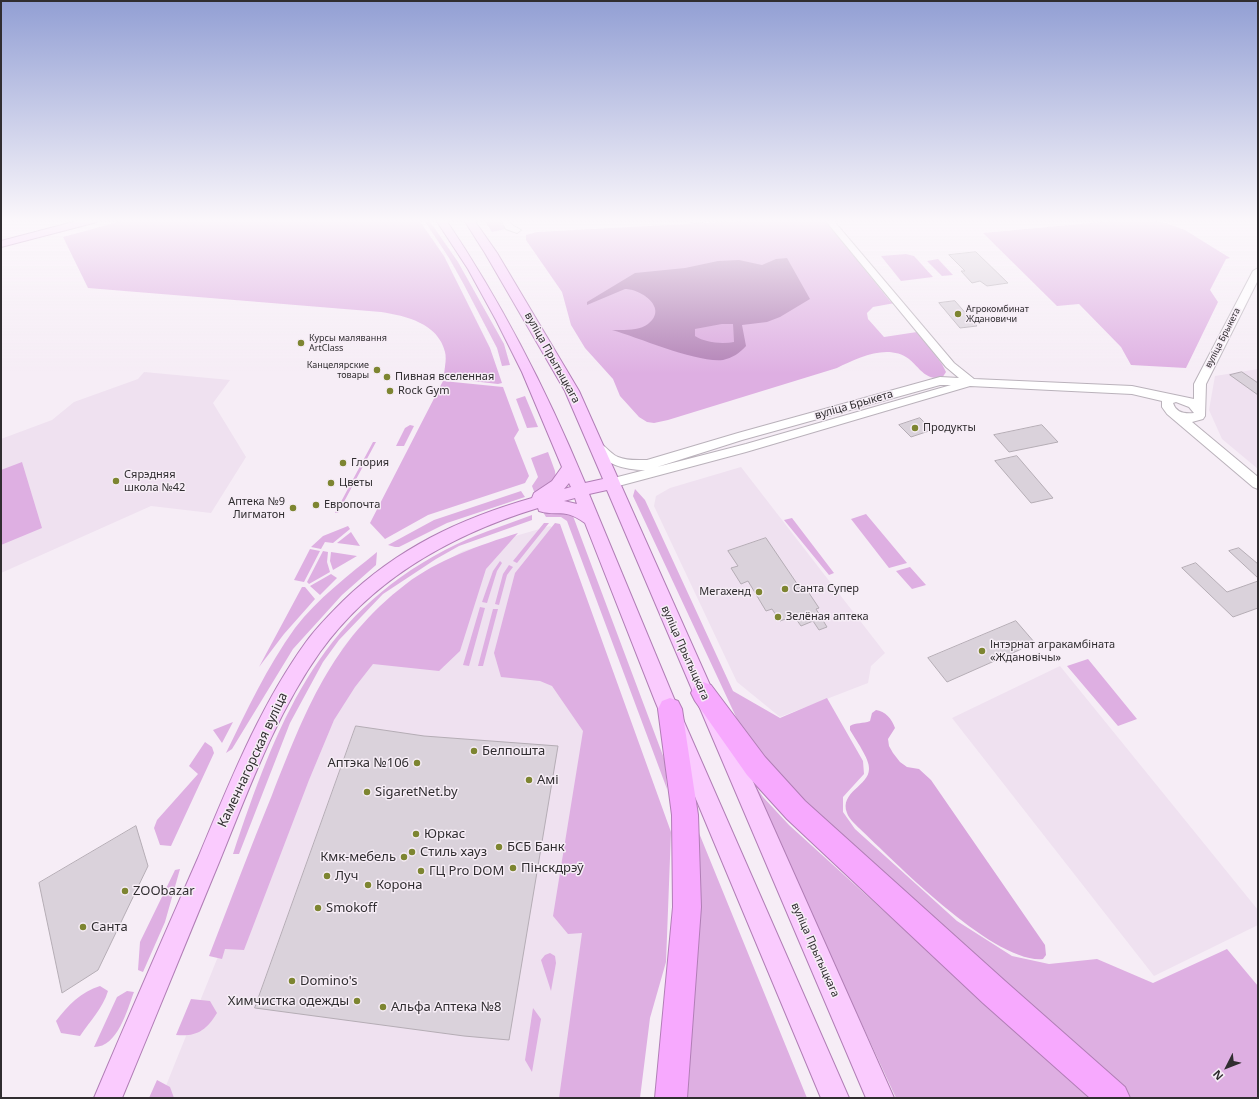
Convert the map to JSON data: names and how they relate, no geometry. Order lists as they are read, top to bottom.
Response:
{
  "streets": {
    "main road": ["вуліца Прытыцкага", "Каменнагорская вуліца"],
    "street": ["вуліца Брыкета"]
  },
  "crossings": [
    ["вуліца Брыкета", "вуліца Прытыцкага"]
  ],
  "places": [
    "Агрокомбинат Ждановичи",
    "Курсы малявання ArtClass",
    "Канцелярские товары",
    "Пивная вселенная",
    "Rock Gym",
    "Продукты",
    "Глория",
    "Сярэдняя школа №42",
    "Цветы",
    "Европочта",
    "Аптека №9 Лигматон",
    "Санта Супер",
    "Мегахенд",
    "Зелёная аптека",
    "Інтэрнат агракамбіната «Ждановічы»",
    "Белпошта",
    "Аптэка №106",
    "Амі",
    "SigaretNet.by",
    "Юркас",
    "БСБ Банк",
    "Стиль хауз",
    "Кмк-мебель",
    "Пінскдрэў",
    "ГЦ Pro DOM",
    "Луч",
    "Корона",
    "ZOObazar",
    "Smokoff",
    "Санта",
    "Domino's",
    "Химчистка одежды",
    "Альфа Аптека №8"
  ],
  "north": "bottom left"
}
